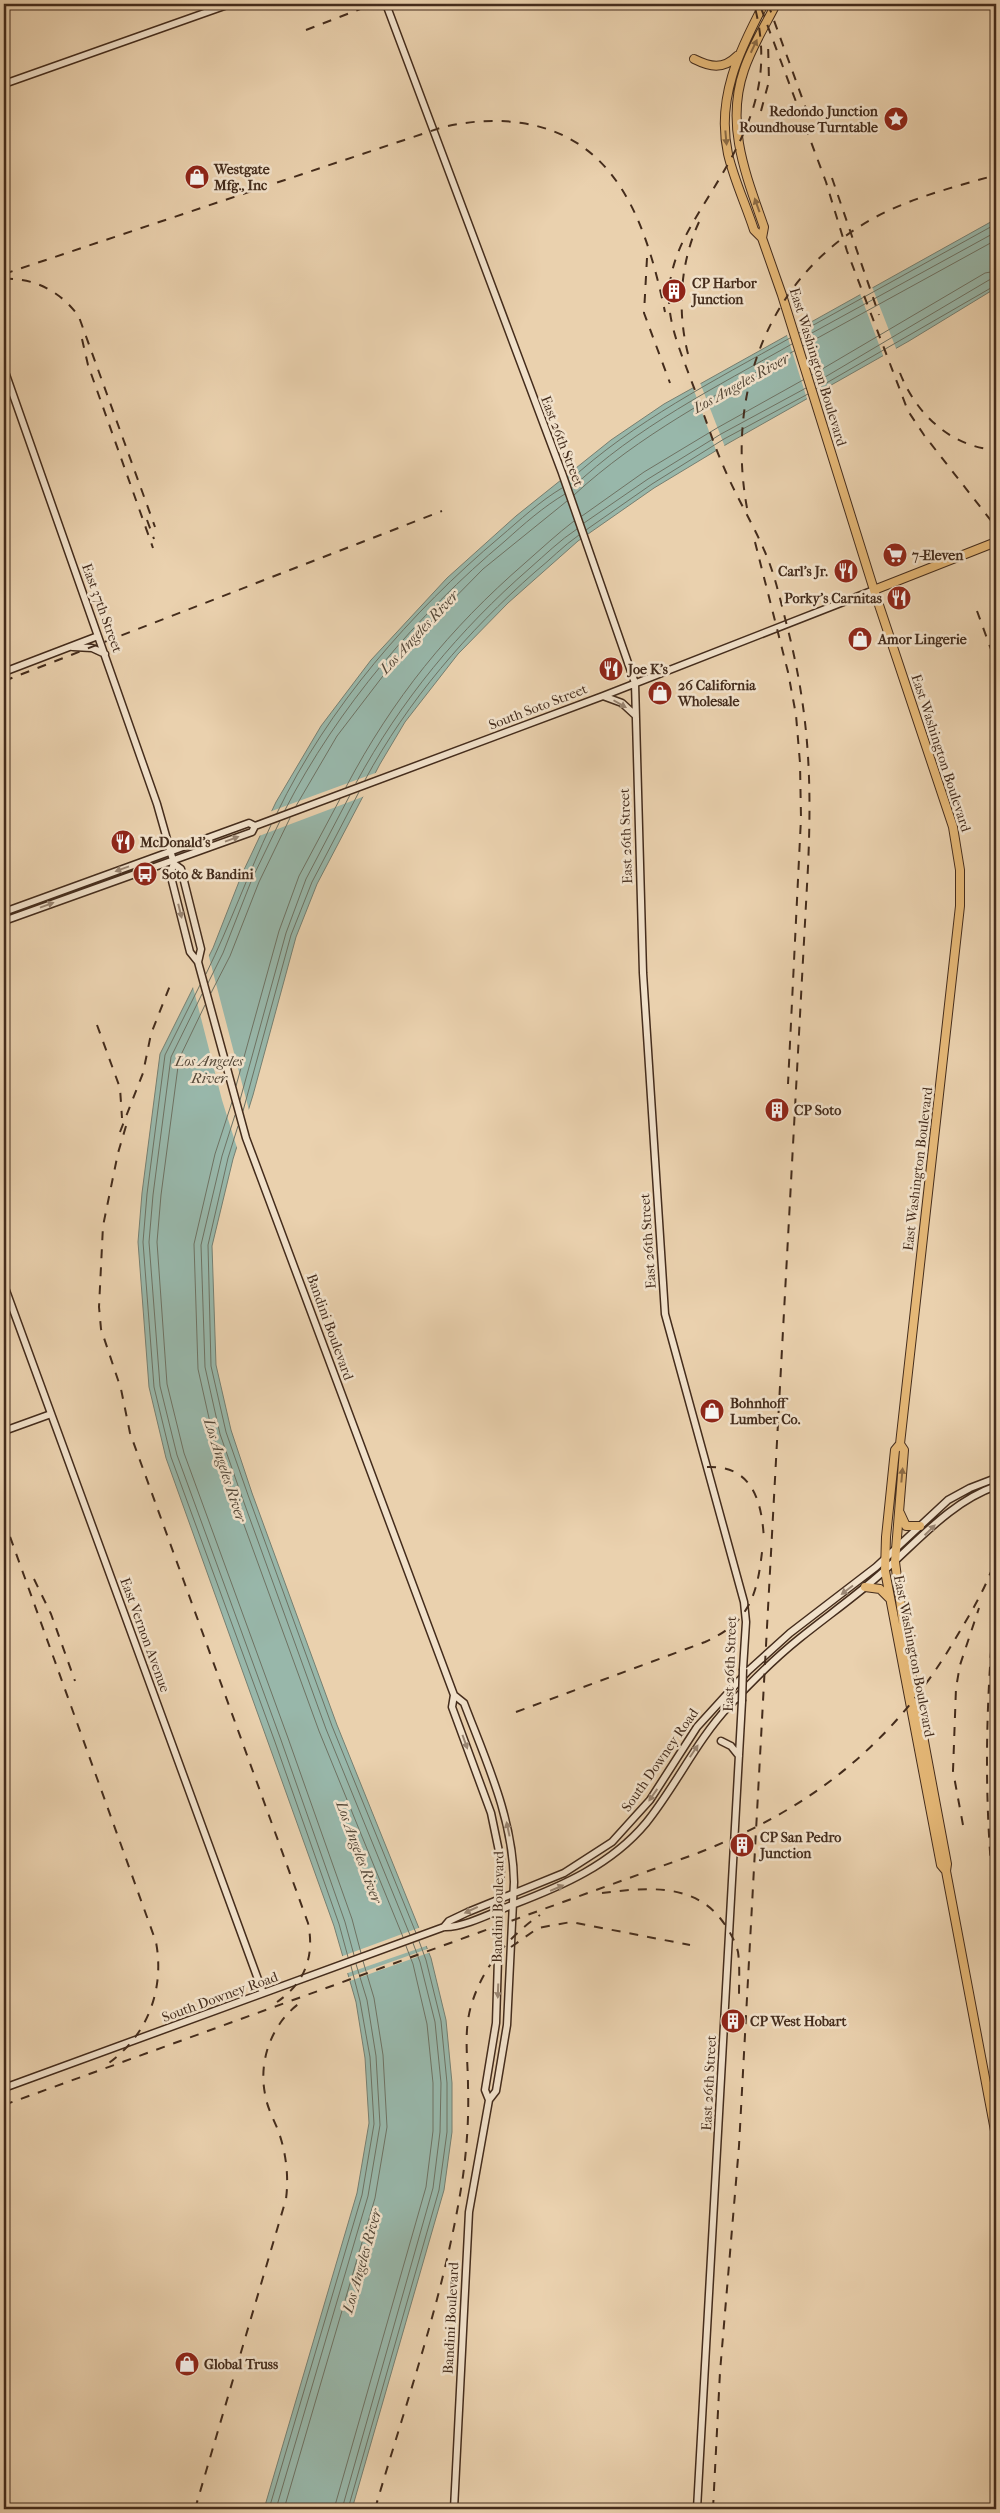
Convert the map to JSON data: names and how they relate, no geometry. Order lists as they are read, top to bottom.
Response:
{
  "streets": {
    "main road": [
      "East Washington Boulevard",
      "East 26th Street",
      "East 37th Street",
      "South Soto Street",
      "Bandini Boulevard",
      "East Vernon Avenue",
      "South Downey Road"
    ]
  },
  "crossings": [
    ["East Washington Boulevard", "South Soto Street"],
    ["East Washington Boulevard", "South Downey Road"],
    ["East 26th Street", "South Soto Street"],
    ["East 37th Street", "South Soto Street"],
    ["East 37th Street", "Bandini Boulevard"],
    ["South Soto Street", "Bandini Boulevard"],
    ["Bandini Boulevard", "South Downey Road"],
    ["East Vernon Avenue", "South Downey Road"]
  ],
  "water": ["Los Angeles River"],
  "places": {
    "place": ["Redondo Junction Roundhouse Turntable"],
    "shop": [
      "Westgate Mfg., Inc",
      "Amor Lingerie",
      "26 California Wholesale",
      "Bohnhoff Lumber Co.",
      "Global Truss"
    ],
    "building": [
      "CP Harbor Junction",
      "CP Soto",
      "CP San Pedro Junction",
      "CP West Hobart"
    ],
    "supermarket": ["7-Eleven"],
    "restaurant": [
      "Carl's Jr.",
      "Porky's Carnitas",
      "Joe K's",
      "McDonald's"
    ],
    "bus stop": ["Soto & Bandini"]
  }
}
